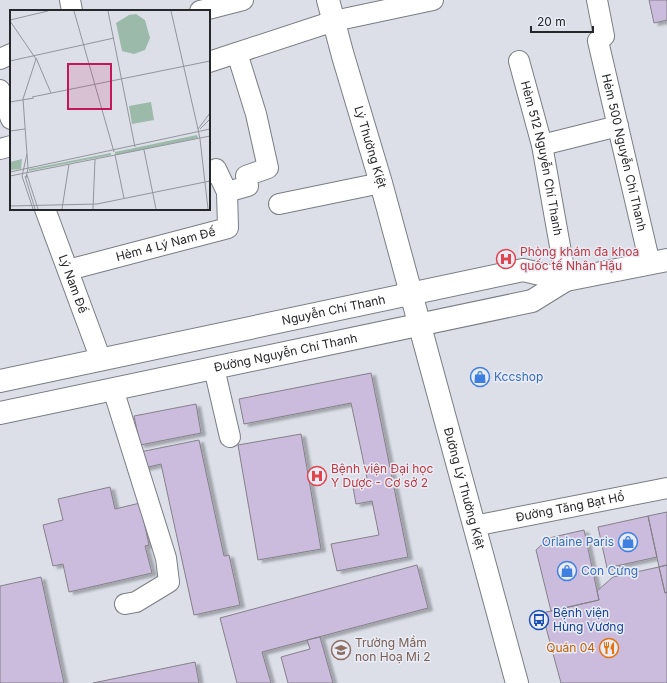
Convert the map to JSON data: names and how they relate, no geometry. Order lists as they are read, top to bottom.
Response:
{
  "streets": {
    "main road": [
      "Lý Thường Kiệt",
      "Nguyễn Chí Thanh",
      "Đường Nguyễn Chí Thanh",
      "Đường Lý Thường Kiệt"
    ],
    "street": [
      "Hẻm 500 Nguyễn Chí Thanh",
      "Hẻm 512 Nguyễn Chí Thanh",
      "Hẻm 4 Lý Nam Đế",
      "Lý Nam Đế",
      "Đường Tăng Bạt Hổ"
    ]
  },
  "crossings": [
    ["Lý Thường Kiệt", "Nguyễn Chí Thanh"],
    ["Lý Thường Kiệt", "Đường Lý Thường Kiệt"],
    ["Hẻm 500 Nguyễn Chí Thanh", "Nguyễn Chí Thanh"],
    ["Hẻm 512 Nguyễn Chí Thanh", "Nguyễn Chí Thanh"],
    ["Hẻm 512 Nguyễn Chí Thanh", "Đường Nguyễn Chí Thanh"],
    ["Hẻm 4 Lý Nam Đế", "Lý Nam Đế"],
    ["Lý Nam Đế", "Nguyễn Chí Thanh"],
    ["Nguyễn Chí Thanh", "Đường Nguyễn Chí Thanh"],
    ["Nguyễn Chí Thanh", "Đường Lý Thường Kiệt"],
    ["Đường Nguyễn Chí Thanh", "Đường Lý Thường Kiệt"],
    ["Đường Lý Thường Kiệt", "Đường Tăng Bạt Hổ"]
  ],
  "places": {
    "hospital": ["Phòng khám đa khoa quốc tế Nhân Hậu", "Bệnh viện Đại học Y Dược - Cơ sở 2"],
    "shop": ["Kccshop", "Orlaine Paris", "Con Cưng"],
    "bus stop": ["Bệnh viện Hùng Vương"],
    "restaurant": ["Quán 04"],
    "school or university": ["Trường Mầm non Hoạ Mi 2"]
  },
  "scale_bar": "20 m"
}
